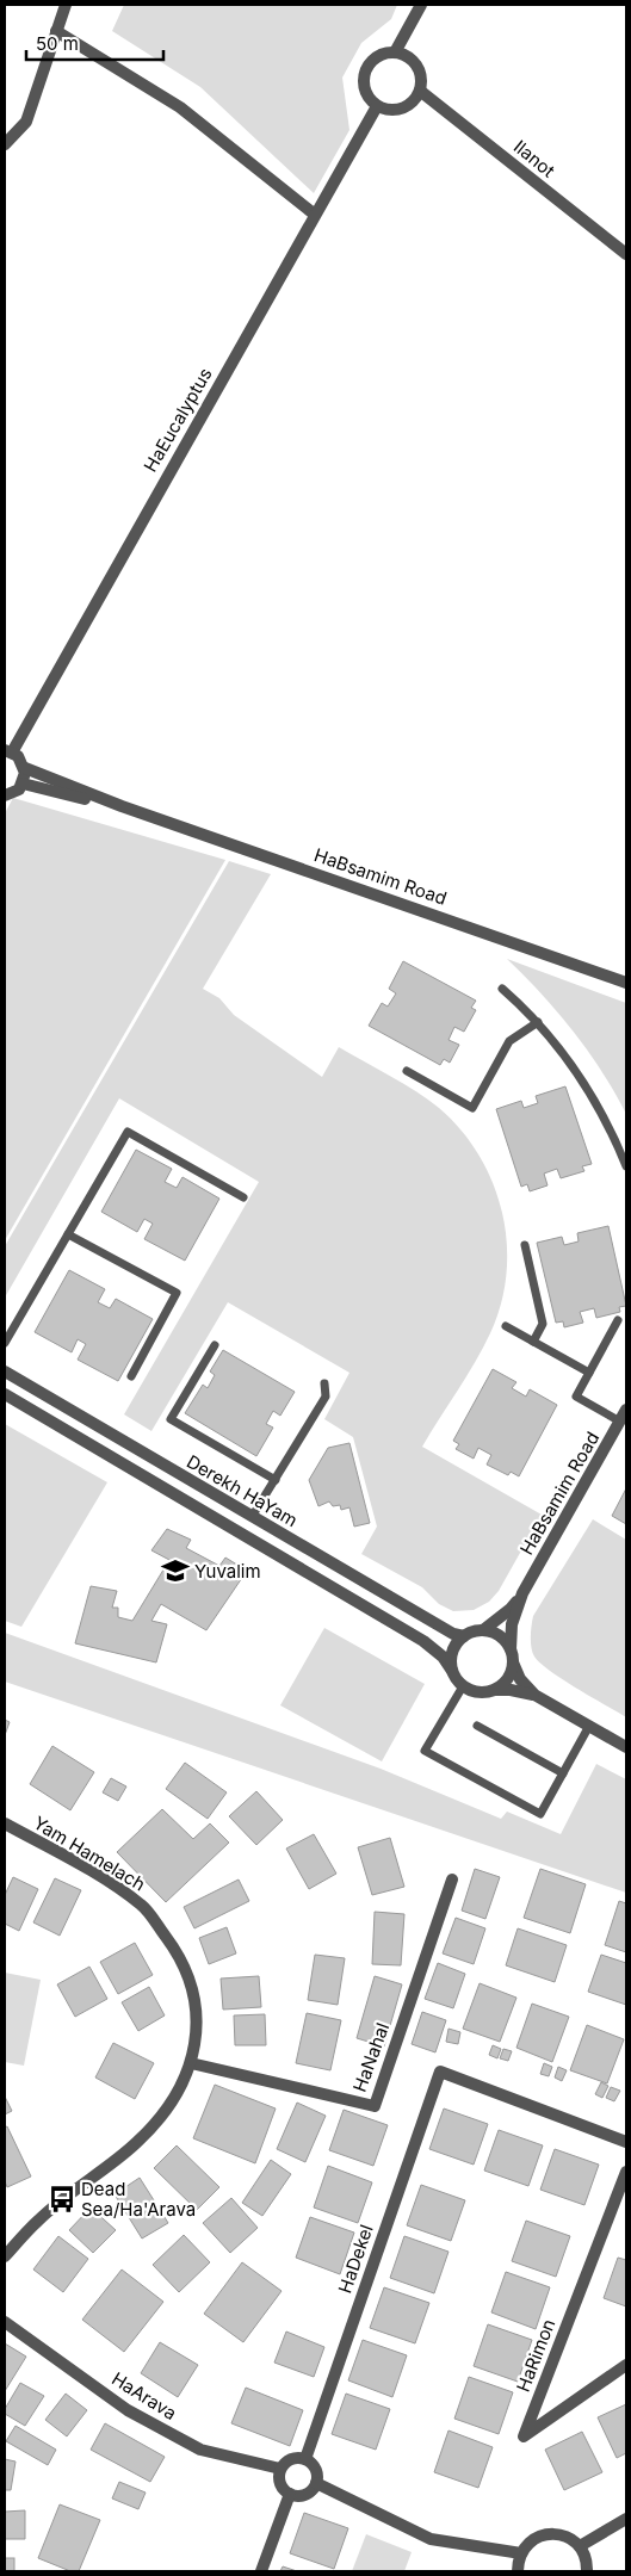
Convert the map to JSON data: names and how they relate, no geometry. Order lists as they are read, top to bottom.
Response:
{
  "streets": {
    "street": [
      "Ilanot",
      "HaEucalyptus",
      "HaBsamim Road",
      "Derekh HaYam",
      "Yam Hamelach",
      "HaNahal",
      "HaDekel",
      "HaRimon",
      "HaArava"
    ]
  },
  "crossings": [
    ["Ilanot", "HaEucalyptus"],
    ["HaBsamim Road", "Derekh HaYam"],
    ["Yam Hamelach", "HaNahal"],
    ["HaDekel", "HaArava"]
  ],
  "places": {
    "school or university": ["Yuvalim"],
    "bus stop": ["Dead Sea/Ha'Arava"]
  },
  "scale_bar": "50 m"
}
